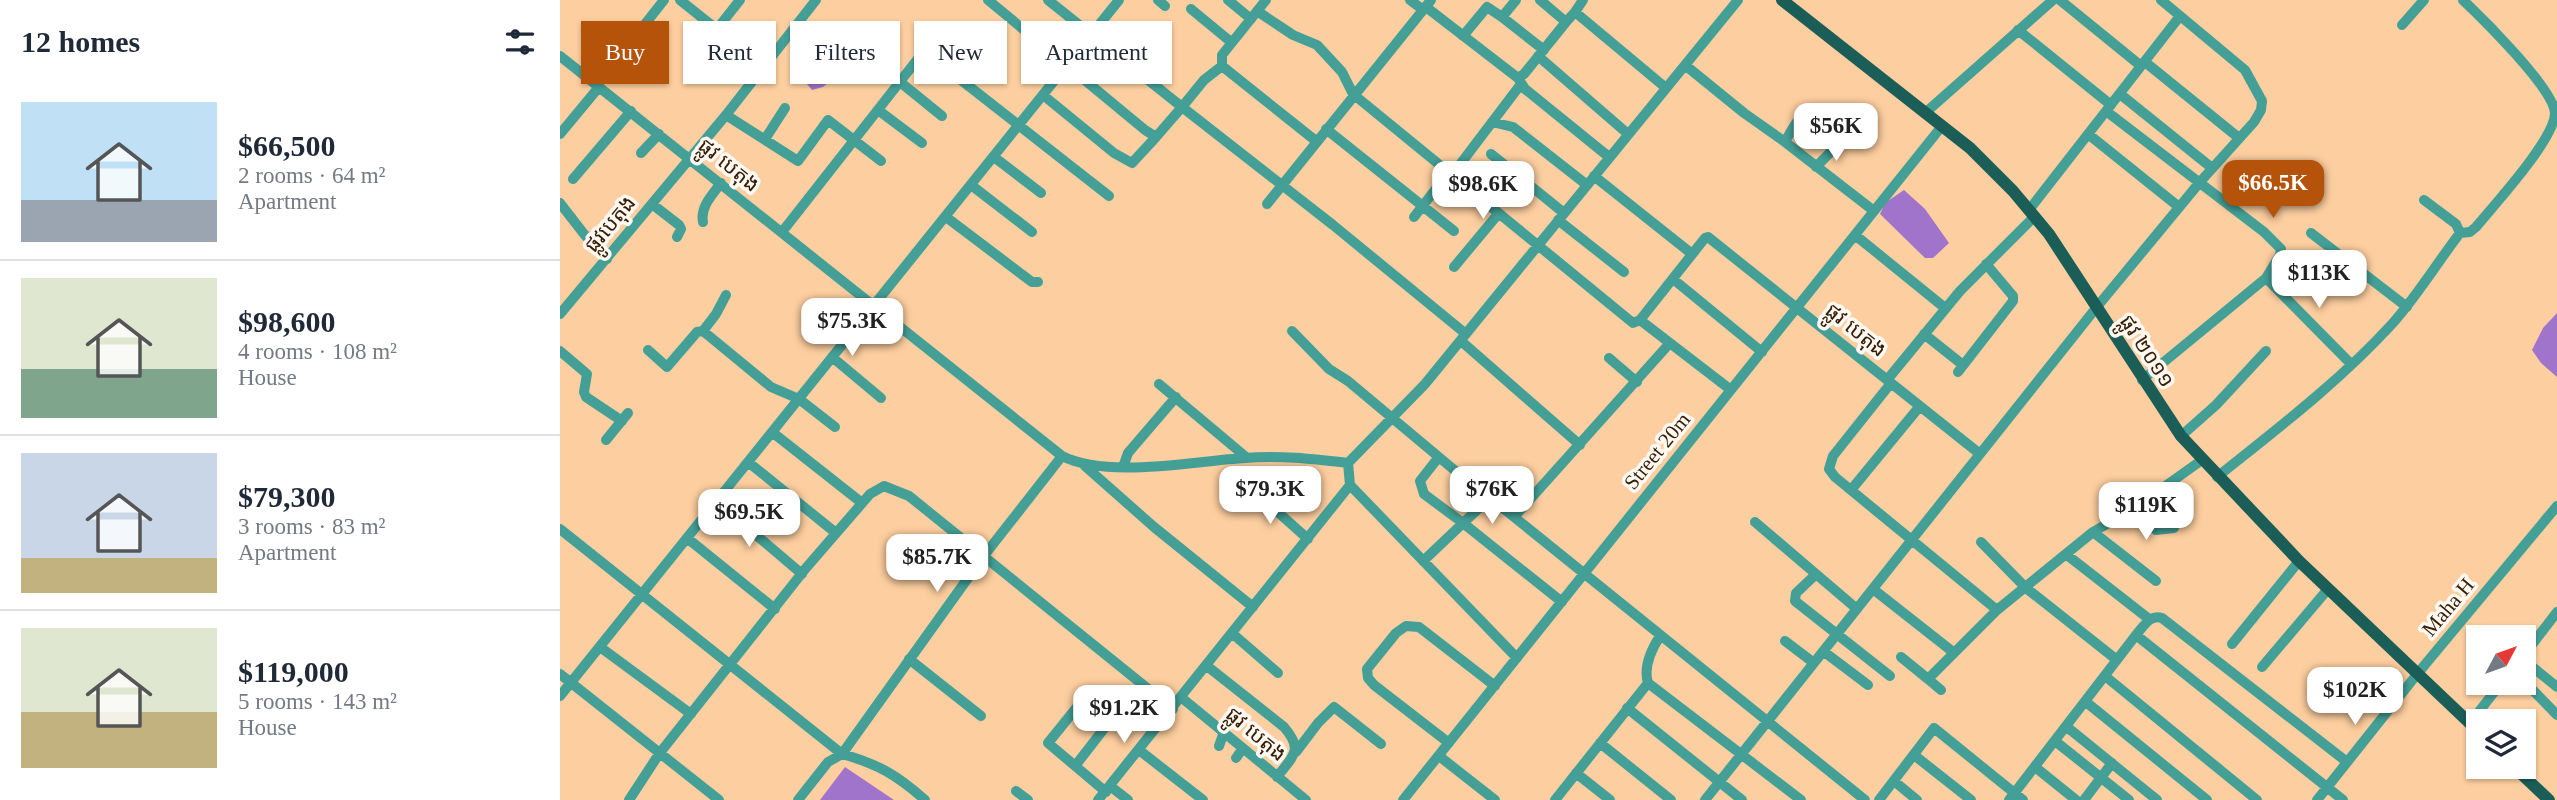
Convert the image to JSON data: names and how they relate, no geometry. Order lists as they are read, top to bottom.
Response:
{
  "streets": {
    "main road": ["ផ្លូវ ២០១១"],
    "street": [
      "ផ្លូវ បេតុង",
      "ផ្លូវបេតុង",
      "Street 20m",
      "Maha H"
    ]
  },
  "crossings": [
    ["ផ្លូវ បេតុង", "ផ្លូវបេតុង"],
    ["ផ្លូវ បេតុង", "Street 20m"],
    ["ផ្លូវ ២០១១", "Street 20m"],
    ["ផ្លូវ ២០១១", "Maha H"]
  ],
  "north": "top right",
  "page": {
    "heading": "12 homes",
    "chip": [
      "Buy",
      "Rent",
      "Filters",
      "New",
      "Apartment"
    ],
    "list": [
      {
        "name": "$66,500",
        "note": "2 rooms · 64 m² · Apartment"
      },
      {
        "name": "$98,600",
        "note": "4 rooms · 108 m² · House"
      },
      {
        "name": "$79,300",
        "note": "3 rooms · 83 m² · Apartment"
      },
      {
        "name": "$119,000",
        "note": "5 rooms · 143 m² · House"
      }
    ],
    "price": [
      "$56K",
      "$66.5K",
      "$98.6K",
      "$113K",
      "$75.3K",
      "$79.3K",
      "$76K",
      "$119K",
      "$69.5K",
      "$85.7K",
      "$102K",
      "$91.2K"
    ]
  }
}
